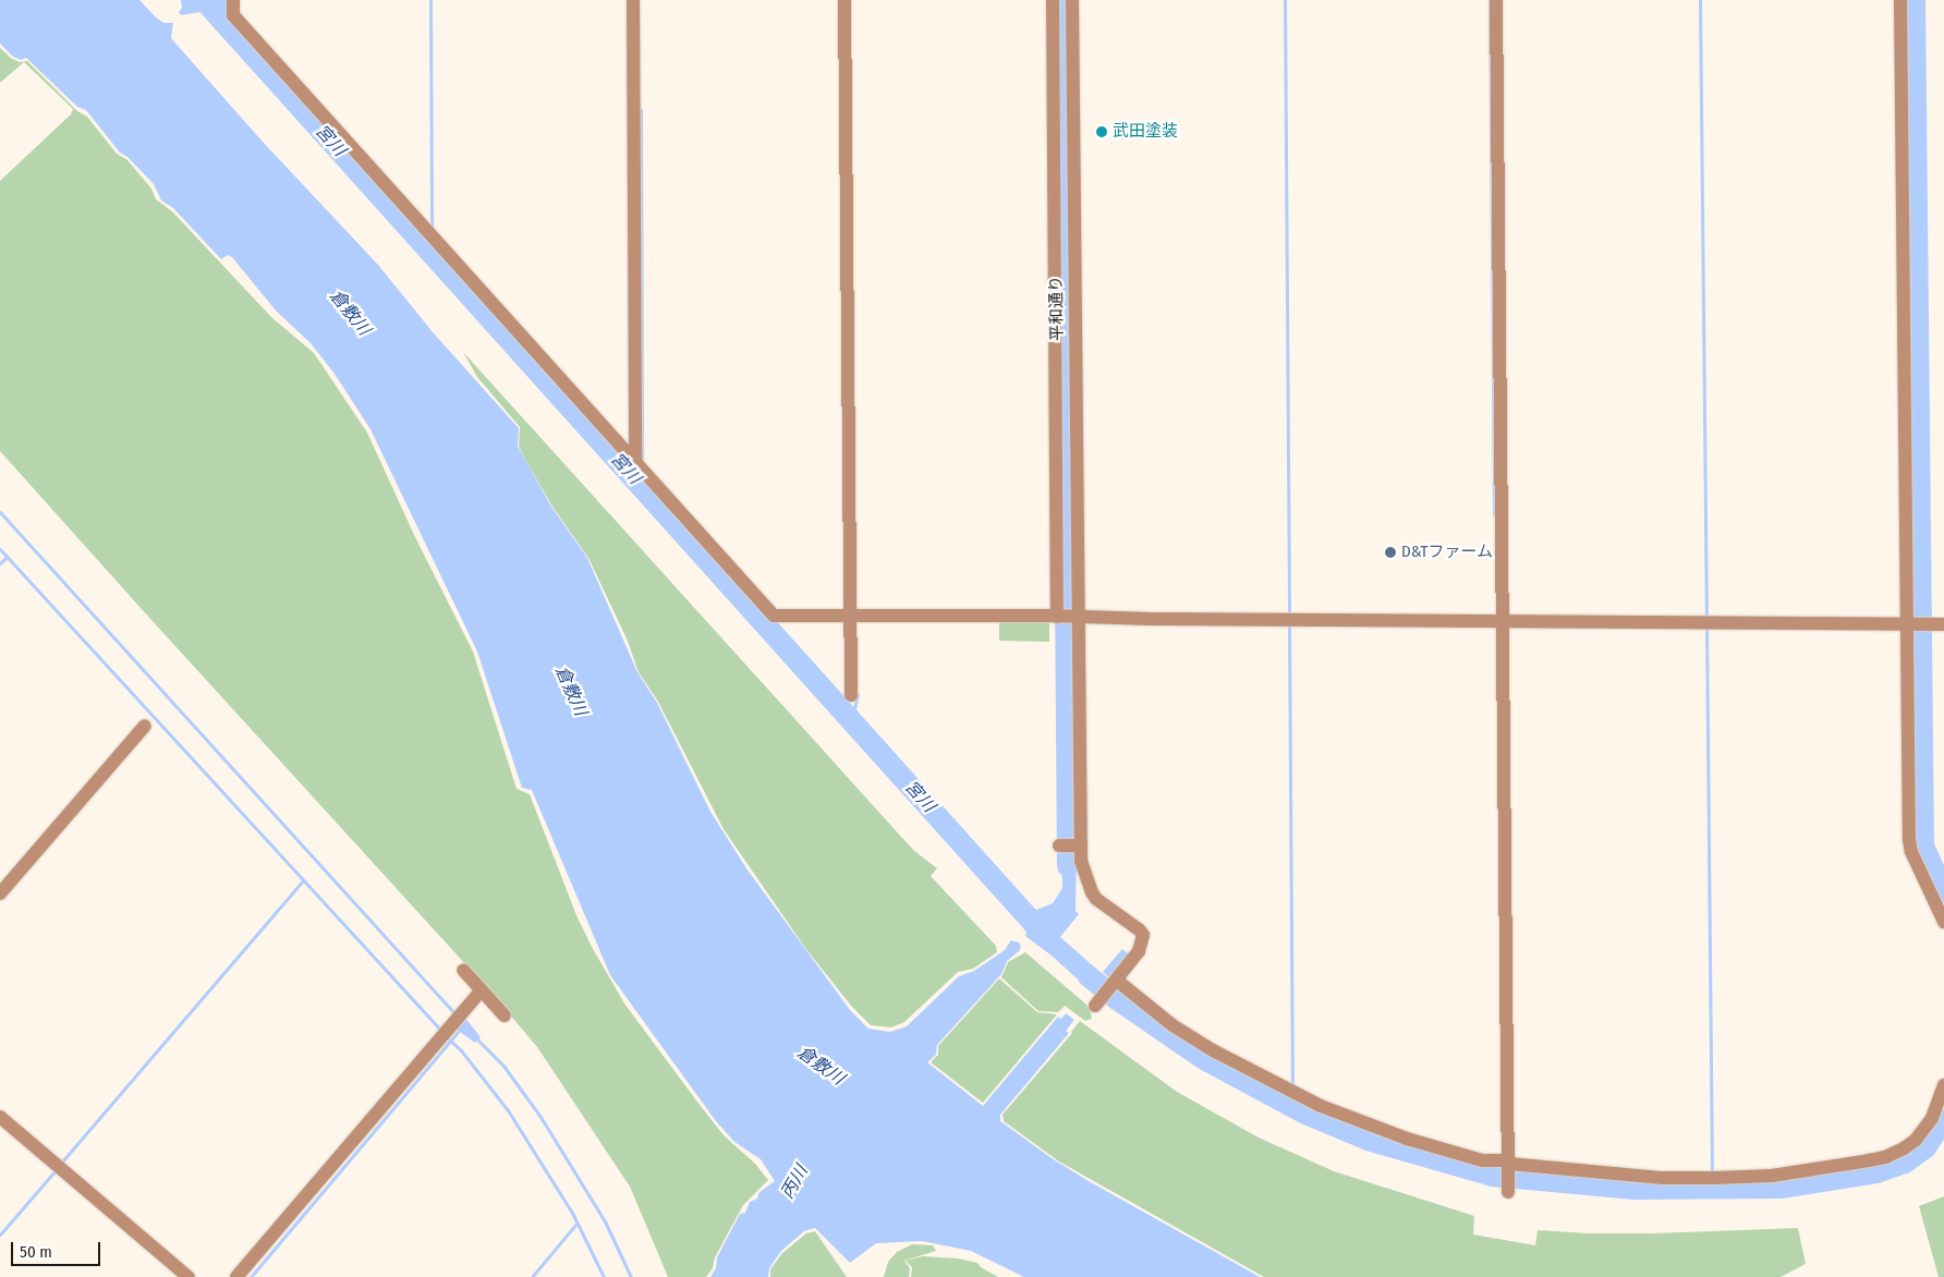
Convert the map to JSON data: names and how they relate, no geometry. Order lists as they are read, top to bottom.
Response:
{
  "streets": {
    "street": ["平和通り"]
  },
  "water": ["宮川", "倉敷川", "丙川"],
  "places": ["武田塗装", "D&Tファーム"],
  "scale_bar": "50 m"
}
